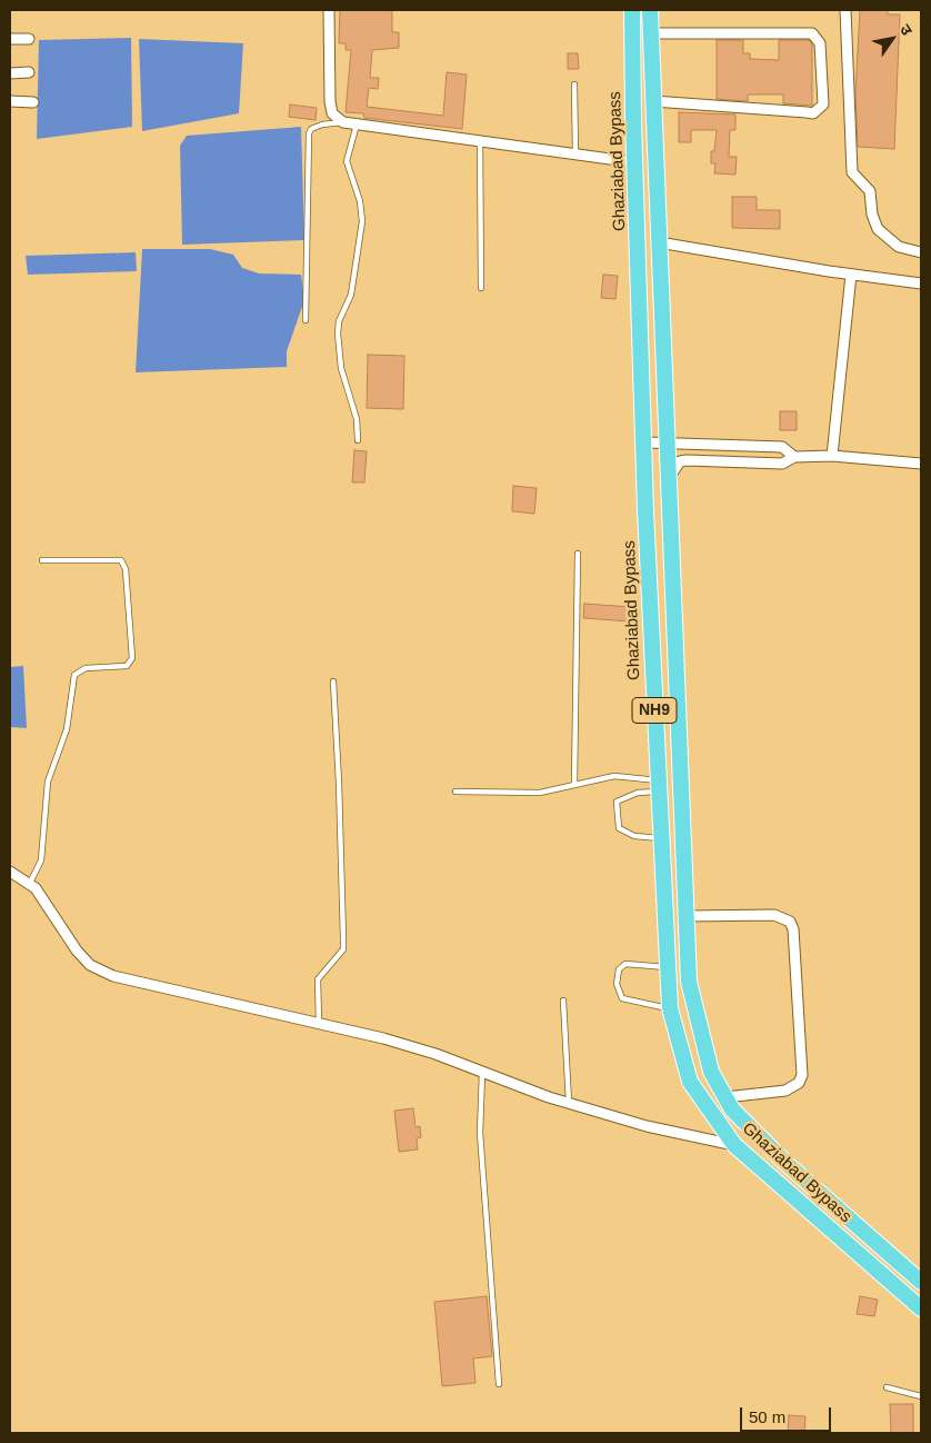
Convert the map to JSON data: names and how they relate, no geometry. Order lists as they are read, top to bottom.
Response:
{
  "streets": {
    "highway": ["Ghaziabad Bypass", "NH9"]
  },
  "scale_bar": "50 m",
  "north": "top right"
}
